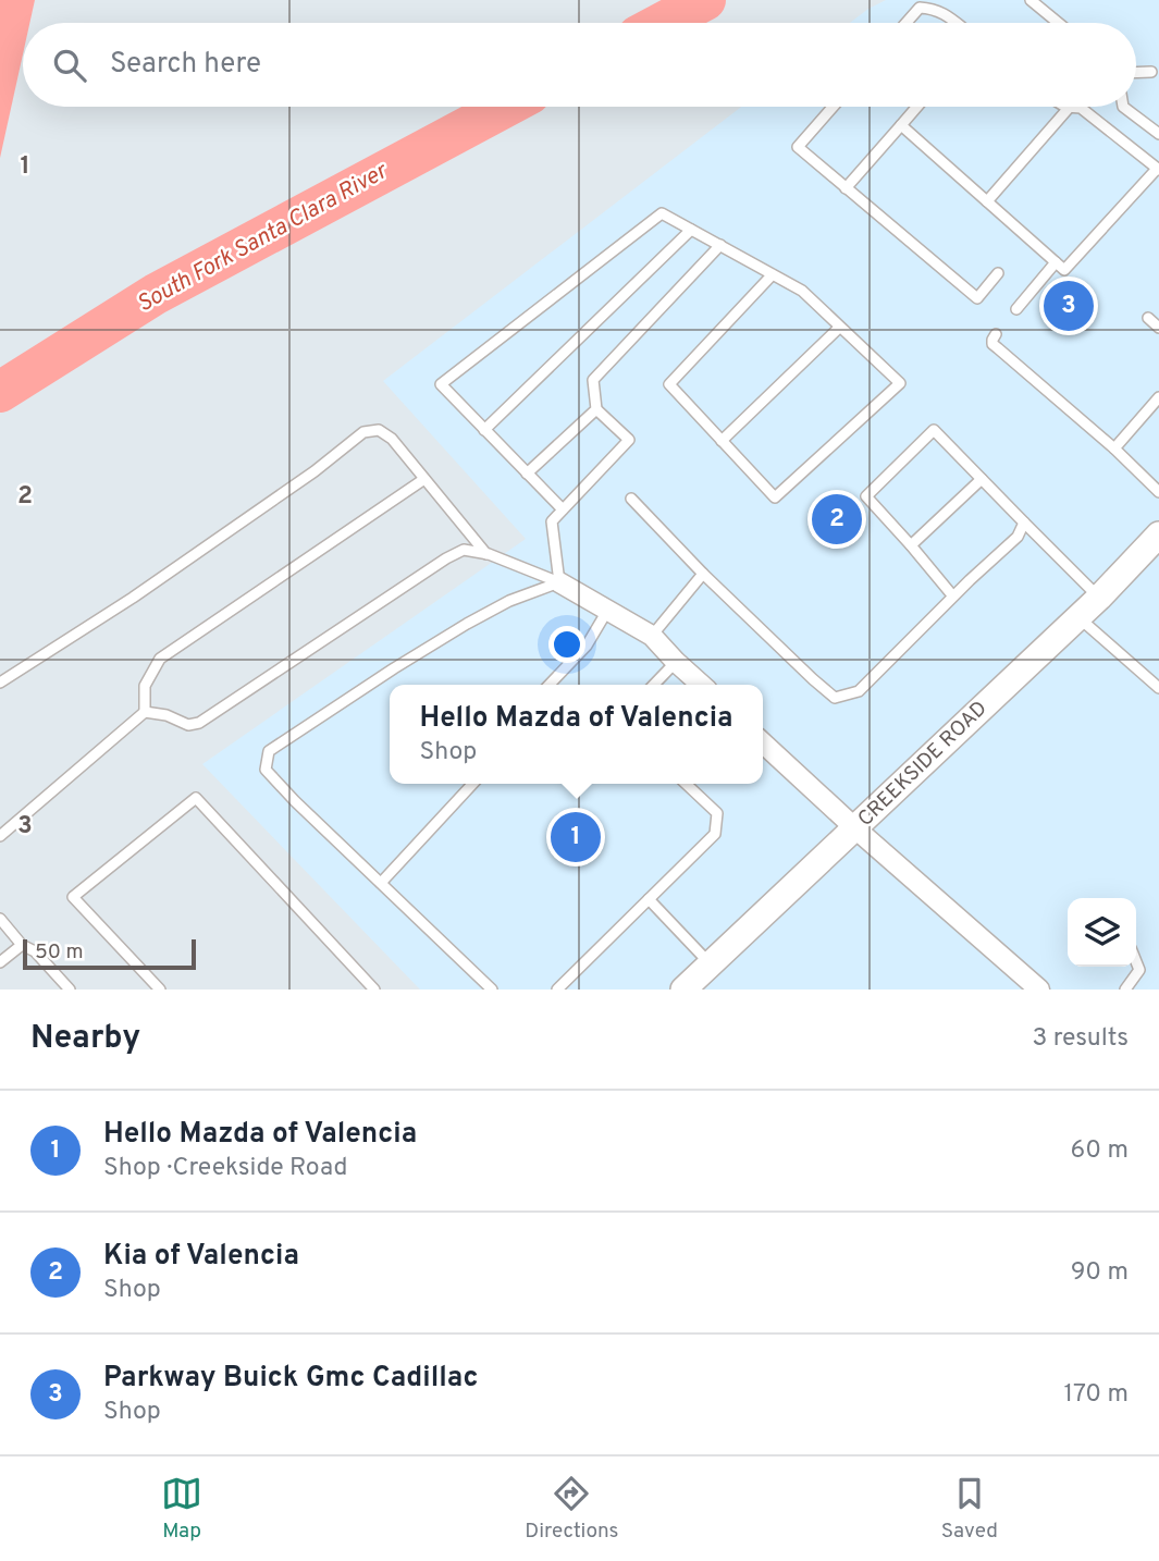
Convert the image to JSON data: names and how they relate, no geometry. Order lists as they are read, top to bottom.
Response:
{
  "streets": {
    "street": ["CREEKSIDE ROAD"]
  },
  "water": ["South Fork Santa Clara River"],
  "scale_bar": "50 m",
  "page": {
    "search": "Search here",
    "pins": ["3", "2", "1"],
    "popup": ["Hello Mazda of Valencia", "Shop"],
    "scale": "50 m",
    "heading": ["Nearby", "3 results"],
    "list": [
      {
        "mark": "1",
        "name": "Hello Mazda of Valencia",
        "note": "Shop · Creekside Road",
        "value": "60 m"
      },
      {
        "mark": "2",
        "name": "Kia of Valencia",
        "note": "Shop",
        "value": "90 m"
      },
      {
        "mark": "3",
        "name": "Parkway Buick Gmc Cadillac",
        "note": "Shop",
        "value": "170 m"
      }
    ],
    "nav": ["Map", "Directions", "Saved"]
  },
  "grid": {
    "rows": ["1", "2", "3"]
  }
}
